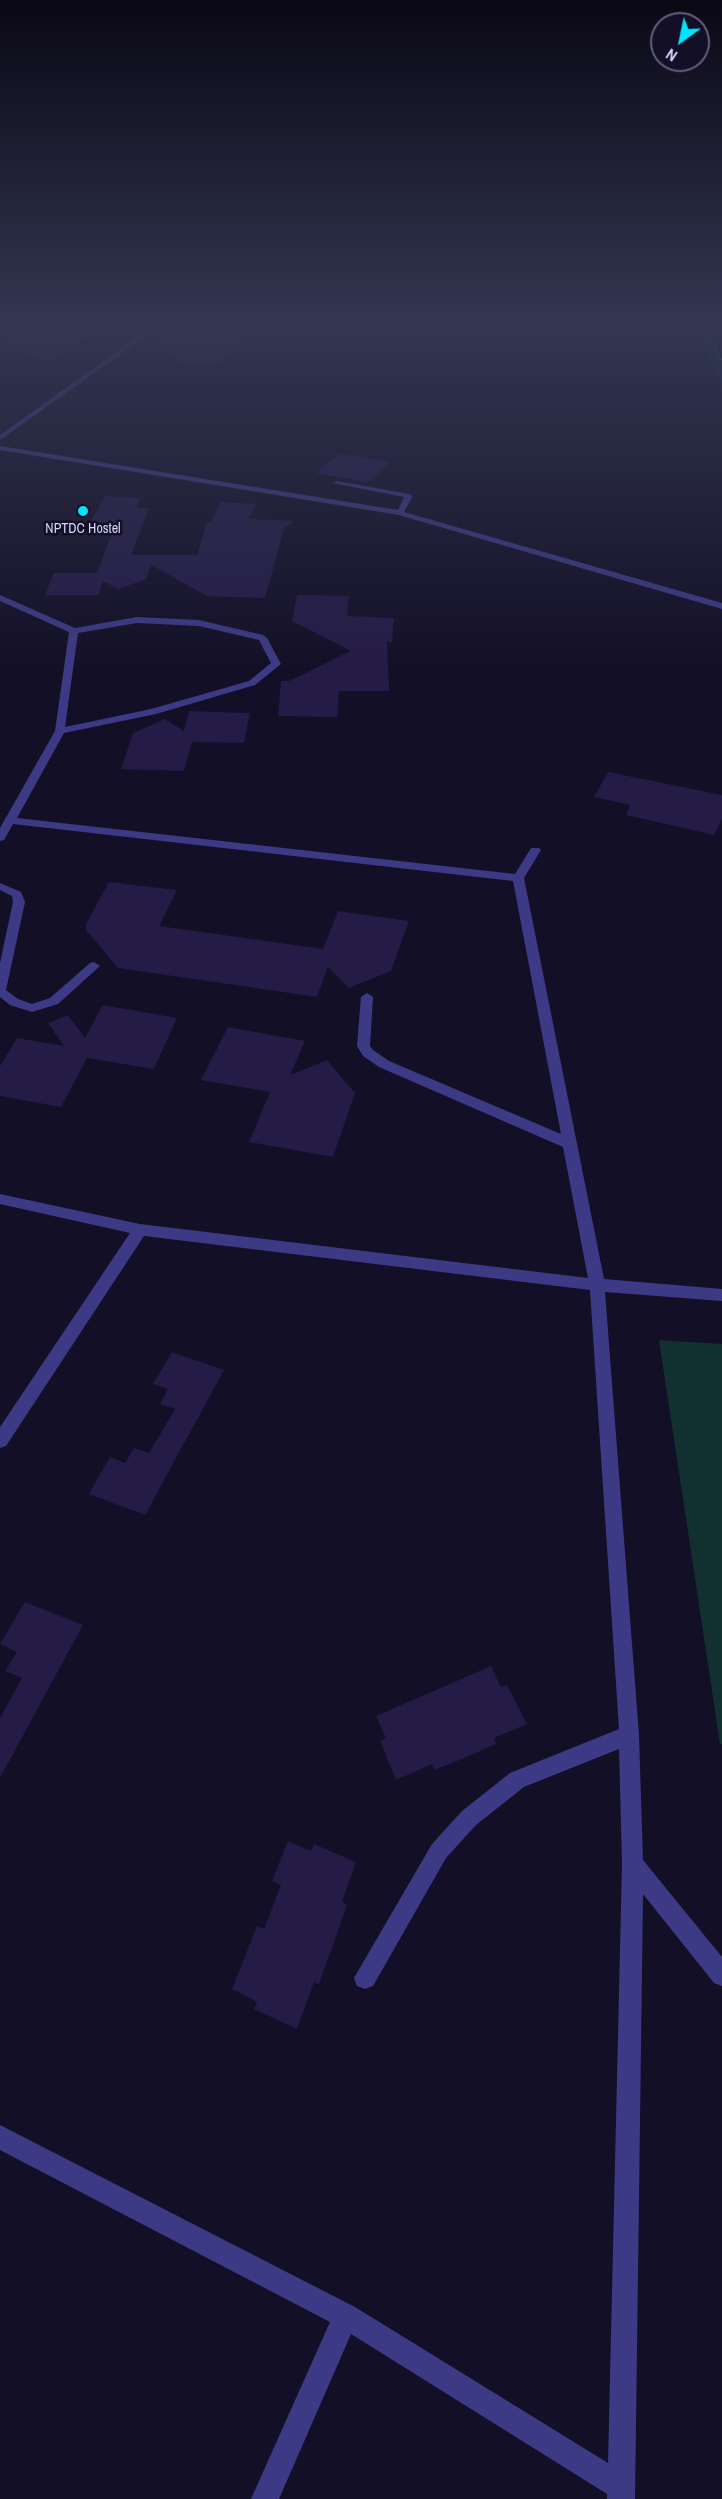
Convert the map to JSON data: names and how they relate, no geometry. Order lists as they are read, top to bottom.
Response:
{
  "places": ["NPTDC Hostel"],
  "north": "bottom left"
}
